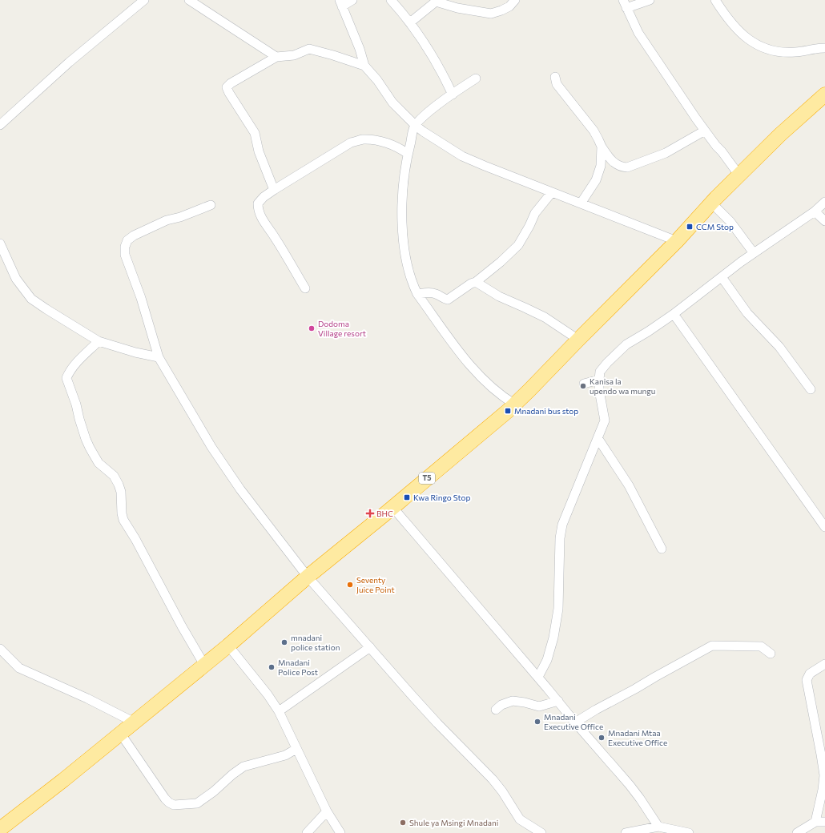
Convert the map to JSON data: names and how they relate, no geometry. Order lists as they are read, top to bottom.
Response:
{
  "streets": {
    "highway": ["T5"]
  },
  "places": {
    "transit": ["CCM Stop", "Mnadani bus stop", "Kwa Ringo Stop"],
    "other": [
      "Dodoma Village resort",
      "Kanisa la upendo wa mungu",
      "Seventy Juice Point",
      "mnadani police station",
      "Mnadani Police Post",
      "Mnadani Executive Office",
      "Mnadani Mtaa Executive Office",
      "Shule ya Msingi Mnadani"
    ],
    "health": ["BHC"]
  }
}
